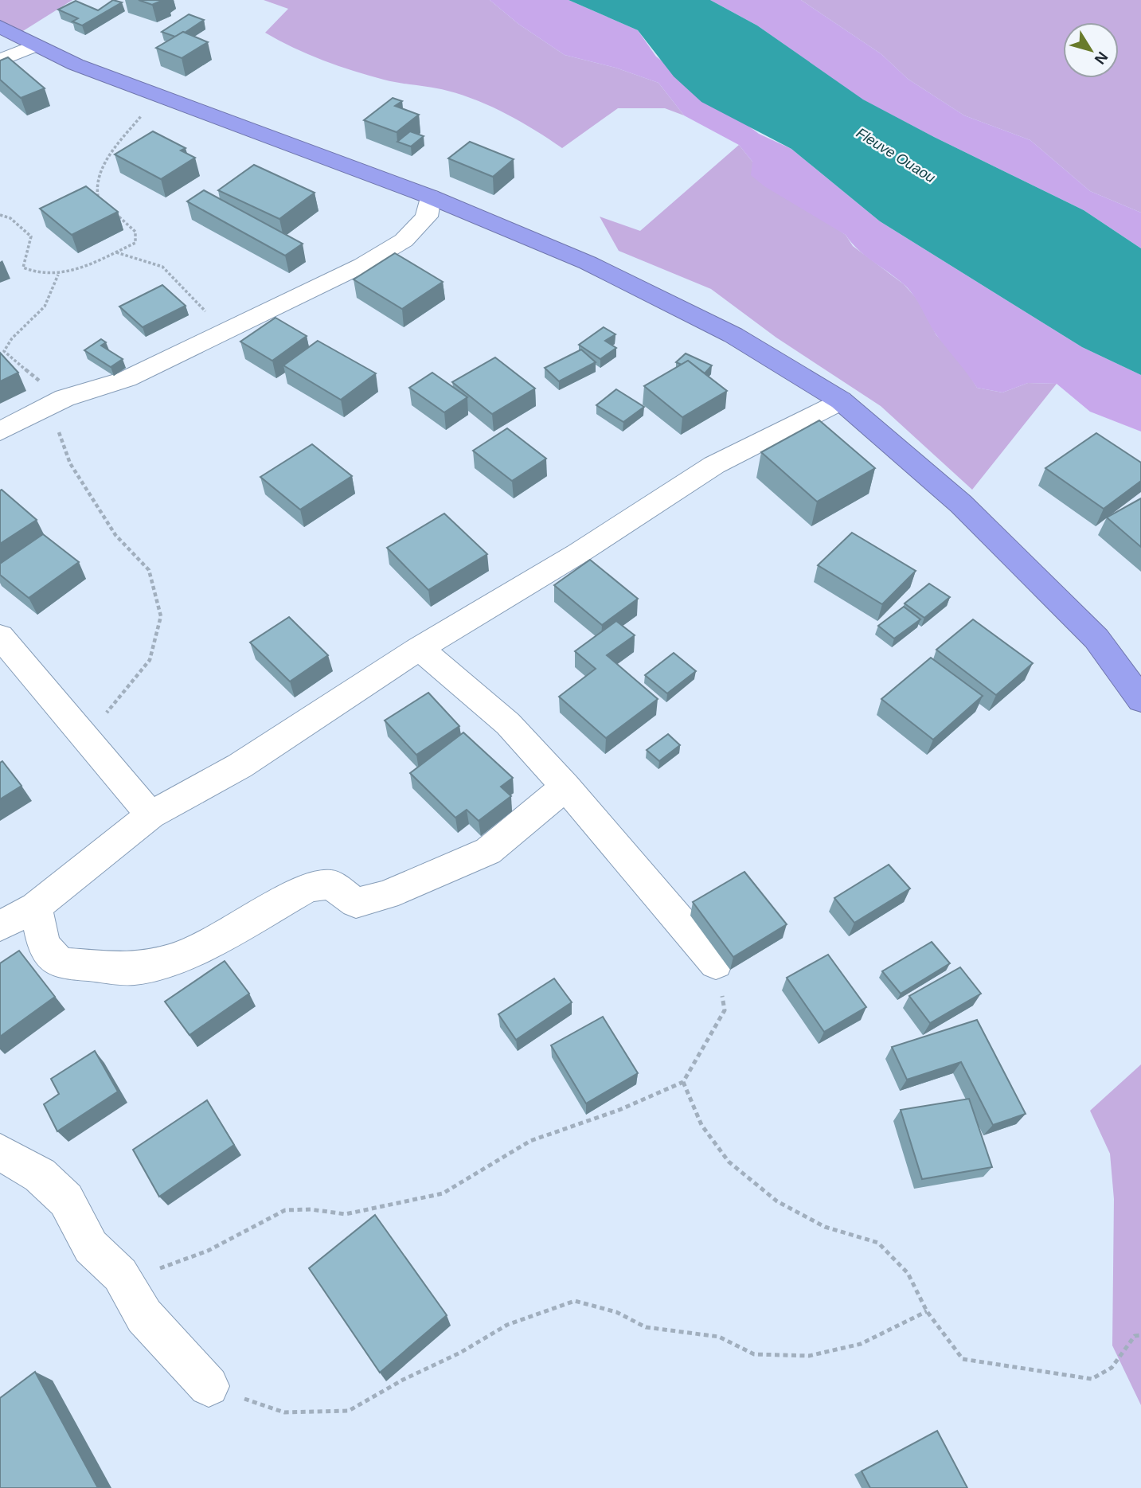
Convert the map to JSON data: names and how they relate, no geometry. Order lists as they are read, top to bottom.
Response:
{
  "water": ["Fleuve Ouaou"],
  "north": "bottom right"
}
